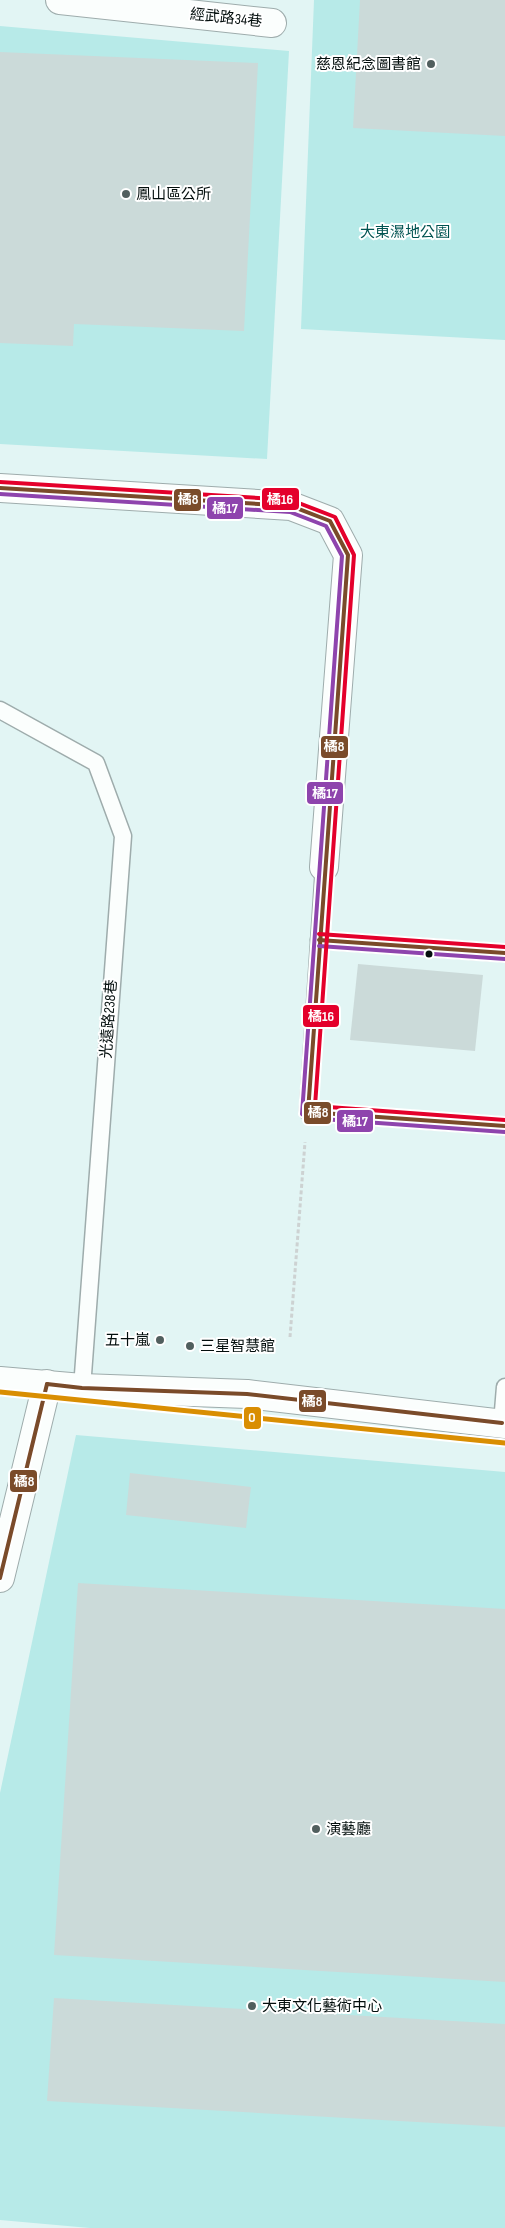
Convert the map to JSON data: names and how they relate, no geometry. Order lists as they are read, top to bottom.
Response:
{
  "streets": {
    "street": ["經武路34巷"],
    "lane": ["光遠路238巷"]
  },
  "parks": ["大東濕地公園"],
  "places": [
    "慈恩紀念圖書館",
    "鳳山區公所",
    "五十嵐",
    "三星智慧館",
    "演藝廳",
    "大東文化藝術中心"
  ],
  "lines": [
    "transit line 橘16",
    "transit line 橘8",
    "transit line 橘17",
    "transit line O"
  ]
}
